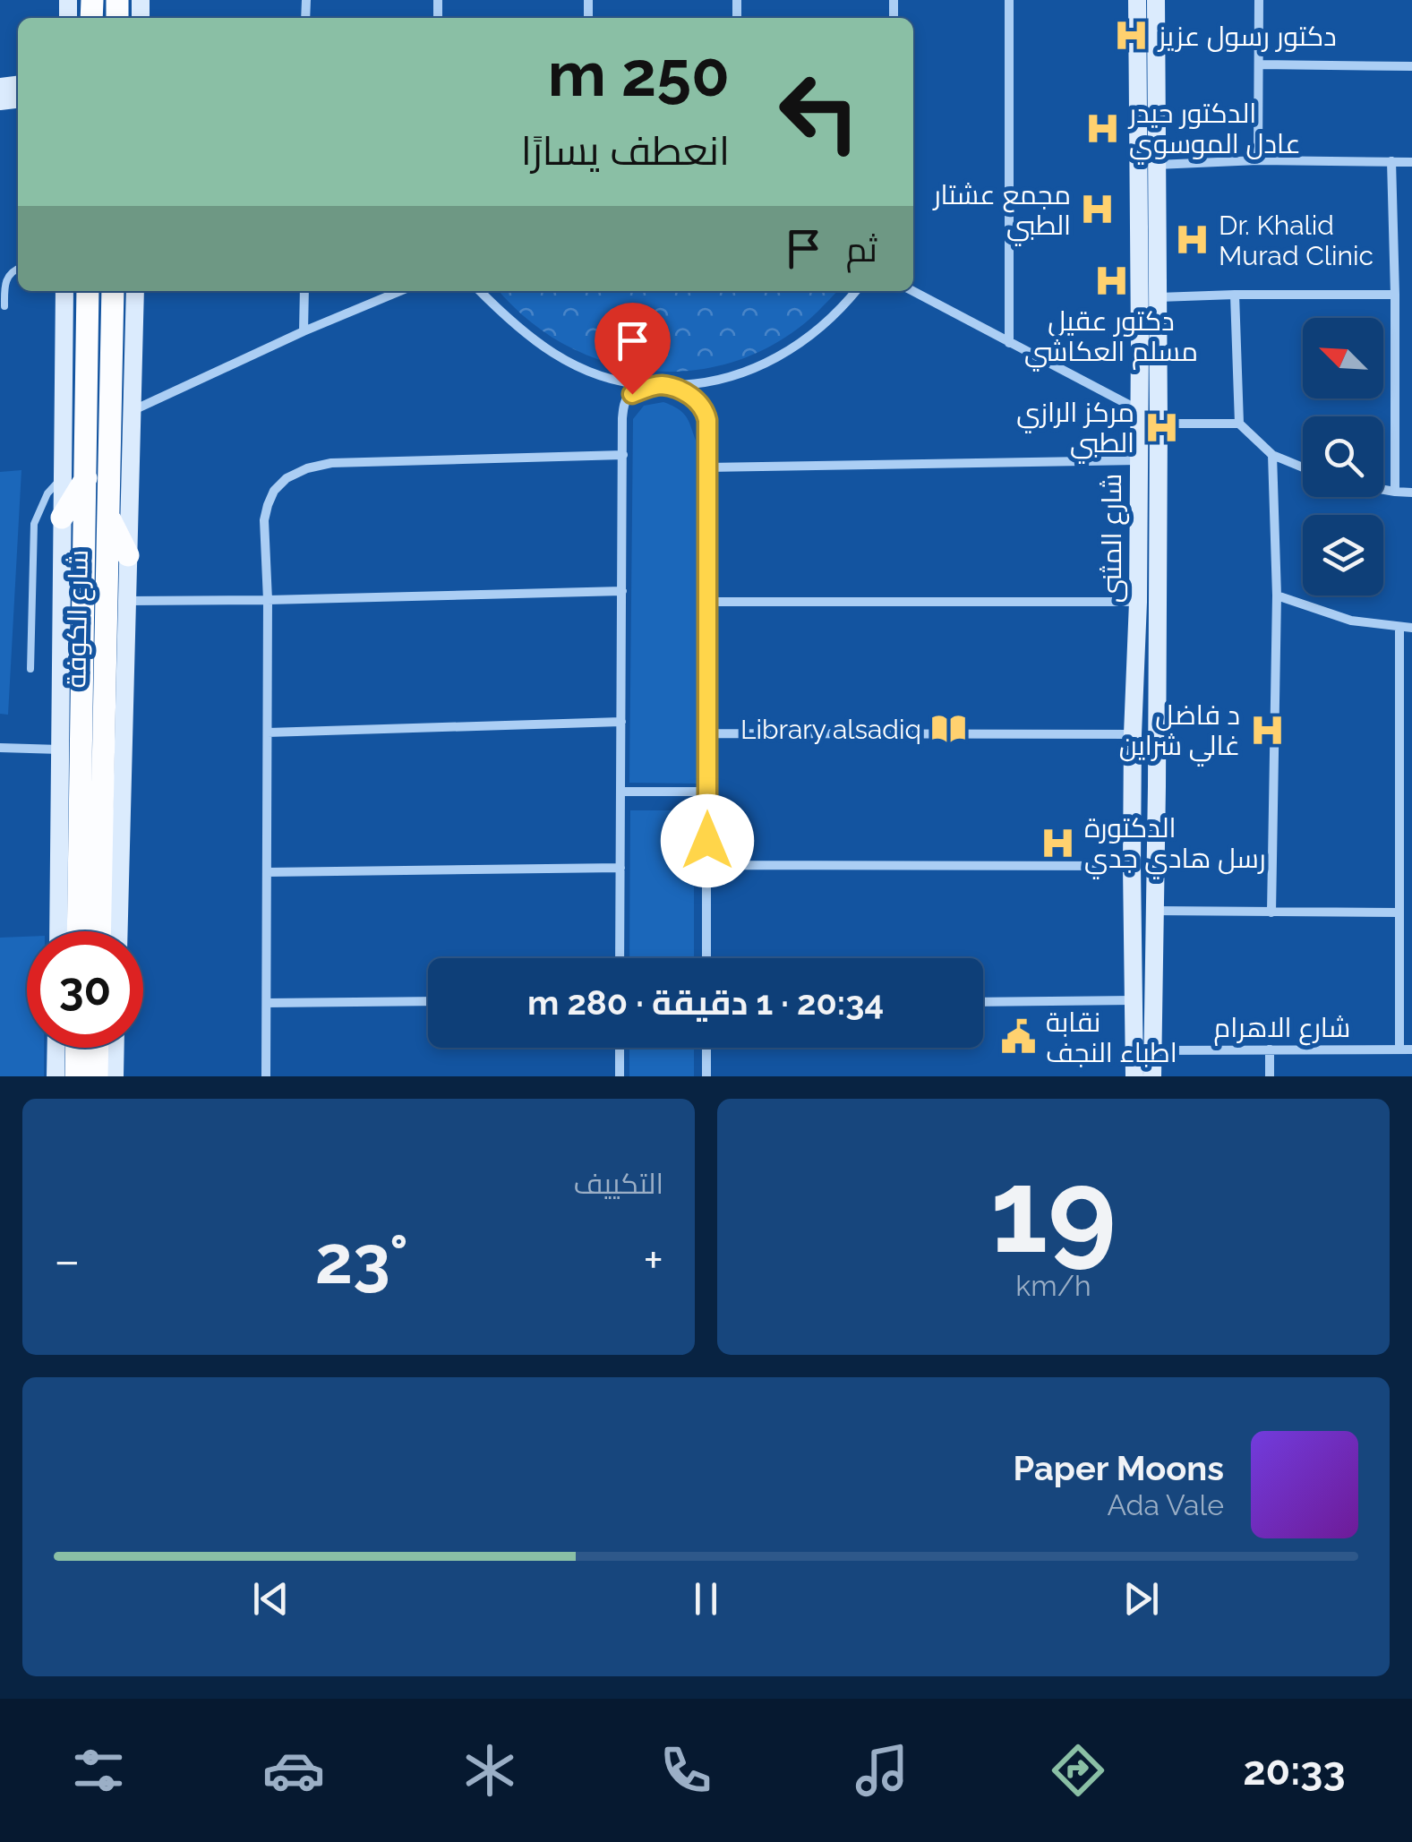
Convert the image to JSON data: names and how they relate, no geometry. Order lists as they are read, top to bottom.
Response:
{
  "streets": {
    "highway": ["شارع الكوفة"],
    "main road": ["شارع المثنى"],
    "street": ["شارع الاهرام"]
  },
  "crossings": [
    ["شارع المثنى", "شارع الاهرام"]
  ],
  "places": {
    "hospital": [
      "دكتور رسول عزيز",
      "الدكتور حيدر عادل الموسوي",
      "مجمع عشتار الطبي",
      "Dr. Khalid Murad Clinic",
      "دكتور عقيل مسلم العكاشي",
      "مركز الرازي الطبي",
      "د فاضل غالي شراين",
      "الدكتورة رسل هادي جدي"
    ],
    "library": ["Library alsadiq"],
    "public building": ["نقابة اطباء النجف"]
  },
  "north": "top left",
  "page": {
    "turn": ["250 m", "انعطف يسارًا"],
    "then": "ثم",
    "limit": "30",
    "trip": "20:34 · 1 دقيقة · 280 m",
    "tile": [
      ["19", "km/h"],
      "التكييف"
    ],
    "heat": ["−", "23°", "+"],
    "song": ["Paper Moons", "Ada Vale"],
    "tabs": "20:33"
  }
}
